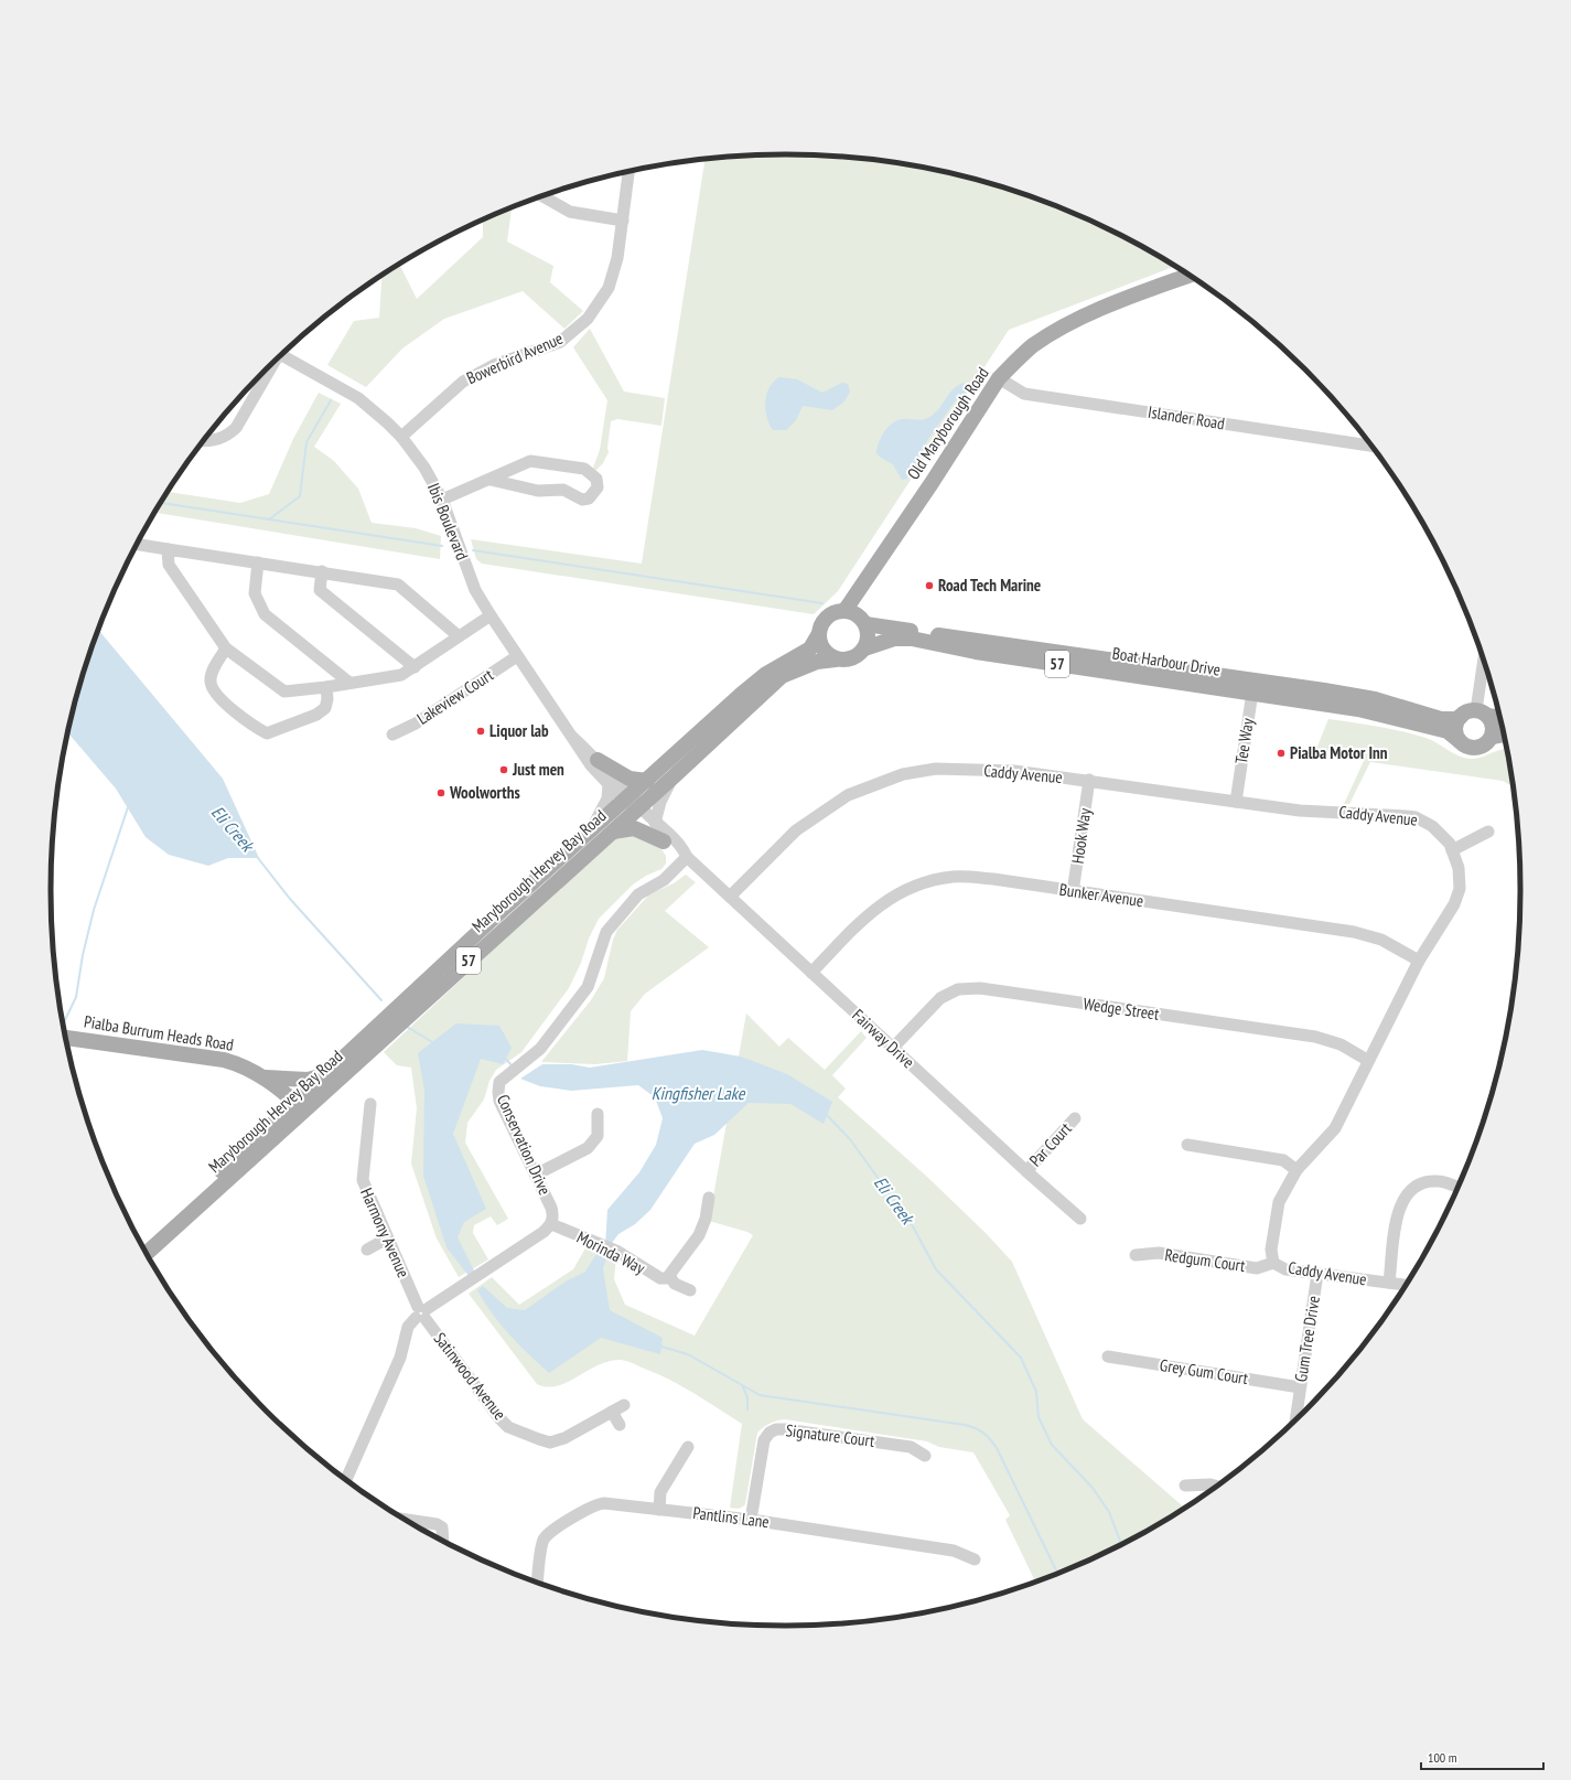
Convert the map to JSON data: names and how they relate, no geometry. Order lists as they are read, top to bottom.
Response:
{
  "streets": {
    "main road": [
      "Old Maryborough Road",
      "Boat Harbour Drive",
      "57",
      "Maryborough Hervey Bay Road",
      "Pialba Burrum Heads Road"
    ],
    "street": [
      "Bowerbird Avenue",
      "Islander Road",
      "Ibis Boulevard",
      "Lakeview Court",
      "Tee Way",
      "Caddy Avenue",
      "Hook Way",
      "Bunker Avenue",
      "Wedge Street",
      "Fairway Drive",
      "Conservation Drive",
      "Par Court",
      "Harmony Avenue",
      "Morinda Way",
      "Redgum Court",
      "Gum Tree Drive",
      "Grey Gum Court",
      "Satinwood Avenue",
      "Signature Court",
      "Pantlins Lane"
    ]
  },
  "crossings": [
    ["Bowerbird Avenue", "Ibis Boulevard"],
    ["Islander Road", "Old Maryborough Road"],
    ["Old Maryborough Road", "Boat Harbour Drive"],
    ["Old Maryborough Road", "57"],
    ["Old Maryborough Road", "Maryborough Hervey Bay Road"],
    ["Ibis Boulevard", "Lakeview Court"],
    ["Ibis Boulevard", "Maryborough Hervey Bay Road"],
    ["Ibis Boulevard", "Fairway Drive"],
    ["Boat Harbour Drive", "57"],
    ["Boat Harbour Drive", "Tee Way"],
    ["Boat Harbour Drive", "Maryborough Hervey Bay Road"],
    ["57", "Maryborough Hervey Bay Road"],
    ["Tee Way", "Caddy Avenue"],
    ["Caddy Avenue", "Hook Way"],
    ["Caddy Avenue", "Bunker Avenue"],
    ["Caddy Avenue", "Wedge Street"],
    ["Caddy Avenue", "Fairway Drive"],
    ["Caddy Avenue", "Redgum Court"],
    ["Caddy Avenue", "Gum Tree Drive"],
    ["Hook Way", "Bunker Avenue"],
    ["Maryborough Hervey Bay Road", "Pialba Burrum Heads Road"],
    ["Maryborough Hervey Bay Road", "Fairway Drive"],
    ["Bunker Avenue", "Fairway Drive"],
    ["Wedge Street", "Fairway Drive"],
    ["Fairway Drive", "Conservation Drive"],
    ["Fairway Drive", "Par Court"],
    ["Conservation Drive", "Morinda Way"],
    ["Harmony Avenue", "Satinwood Avenue"],
    ["Gum Tree Drive", "Grey Gum Court"],
    ["Signature Court", "Pantlins Lane"]
  ],
  "water": ["Eli Creek", "Kingfisher Lake"],
  "places": [
    "Road Tech Marine",
    "Liquor lab",
    "Pialba Motor Inn",
    "Just men",
    "Woolworths"
  ],
  "scale_bar": "100 m"
}
